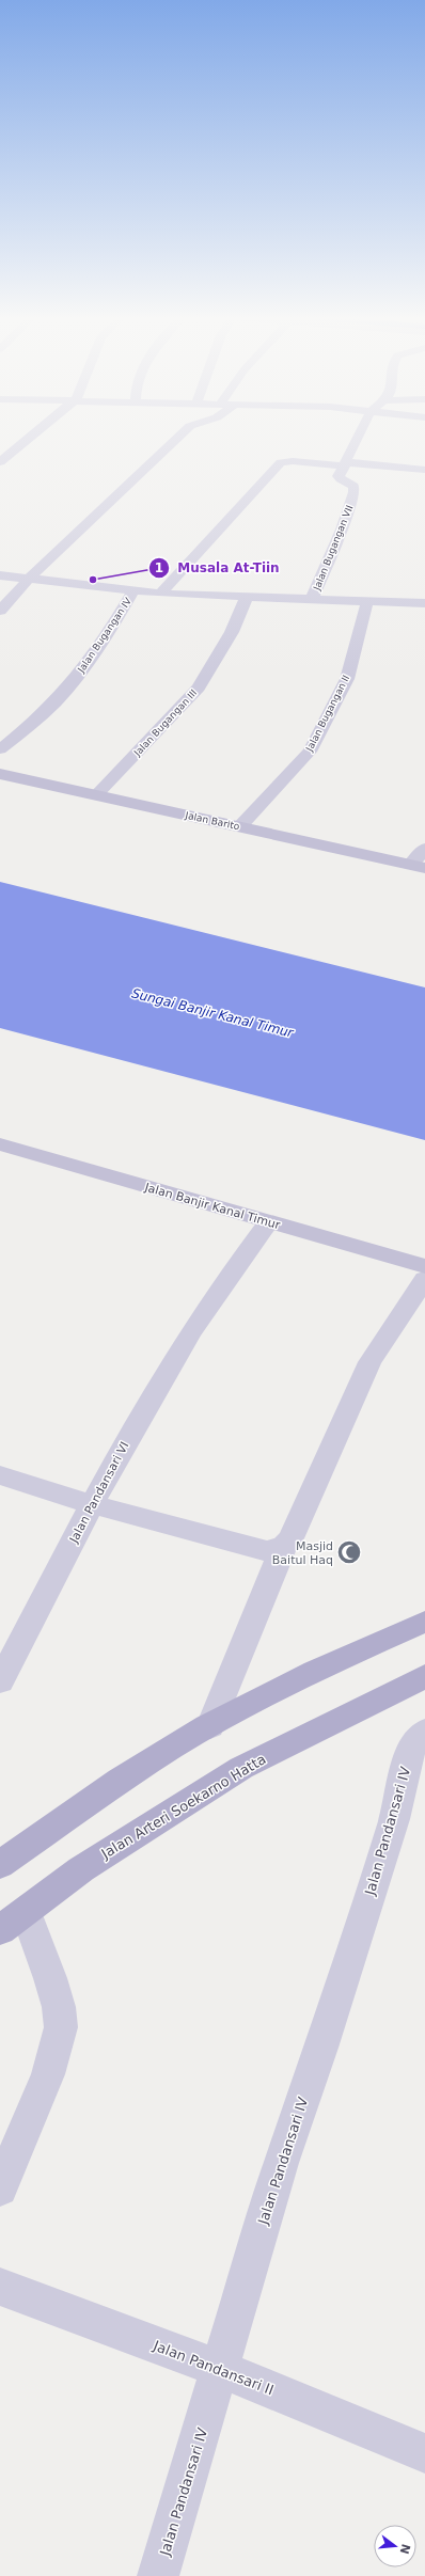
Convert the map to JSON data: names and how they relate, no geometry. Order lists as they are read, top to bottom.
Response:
{
  "streets": {
    "main road": ["Jalan Arteri Soekarno Hatta"],
    "street": [
      "Jalan Bugangan VII",
      "Jalan Bugangan IV",
      "Jalan Bugangan II",
      "Jalan Bugangan III",
      "Jalan Barito",
      "Jalan Banjir Kanal Timur",
      "Jalan Pandansari VI",
      "Jalan Pandansari IV",
      "Jalan Pandansari II"
    ]
  },
  "crossings": [
    ["Jalan Bugangan II", "Jalan Barito"],
    ["Jalan Bugangan III", "Jalan Barito"],
    ["Jalan Banjir Kanal Timur", "Jalan Pandansari VI"],
    ["Jalan Pandansari IV", "Jalan Pandansari II"]
  ],
  "water": ["Sungai Banjir Kanal Timur"],
  "places": {
    "other": ["Musala At-Tiin"],
    "mosque": ["Masjid Baitul Haq"]
  },
  "north": "right"
}
